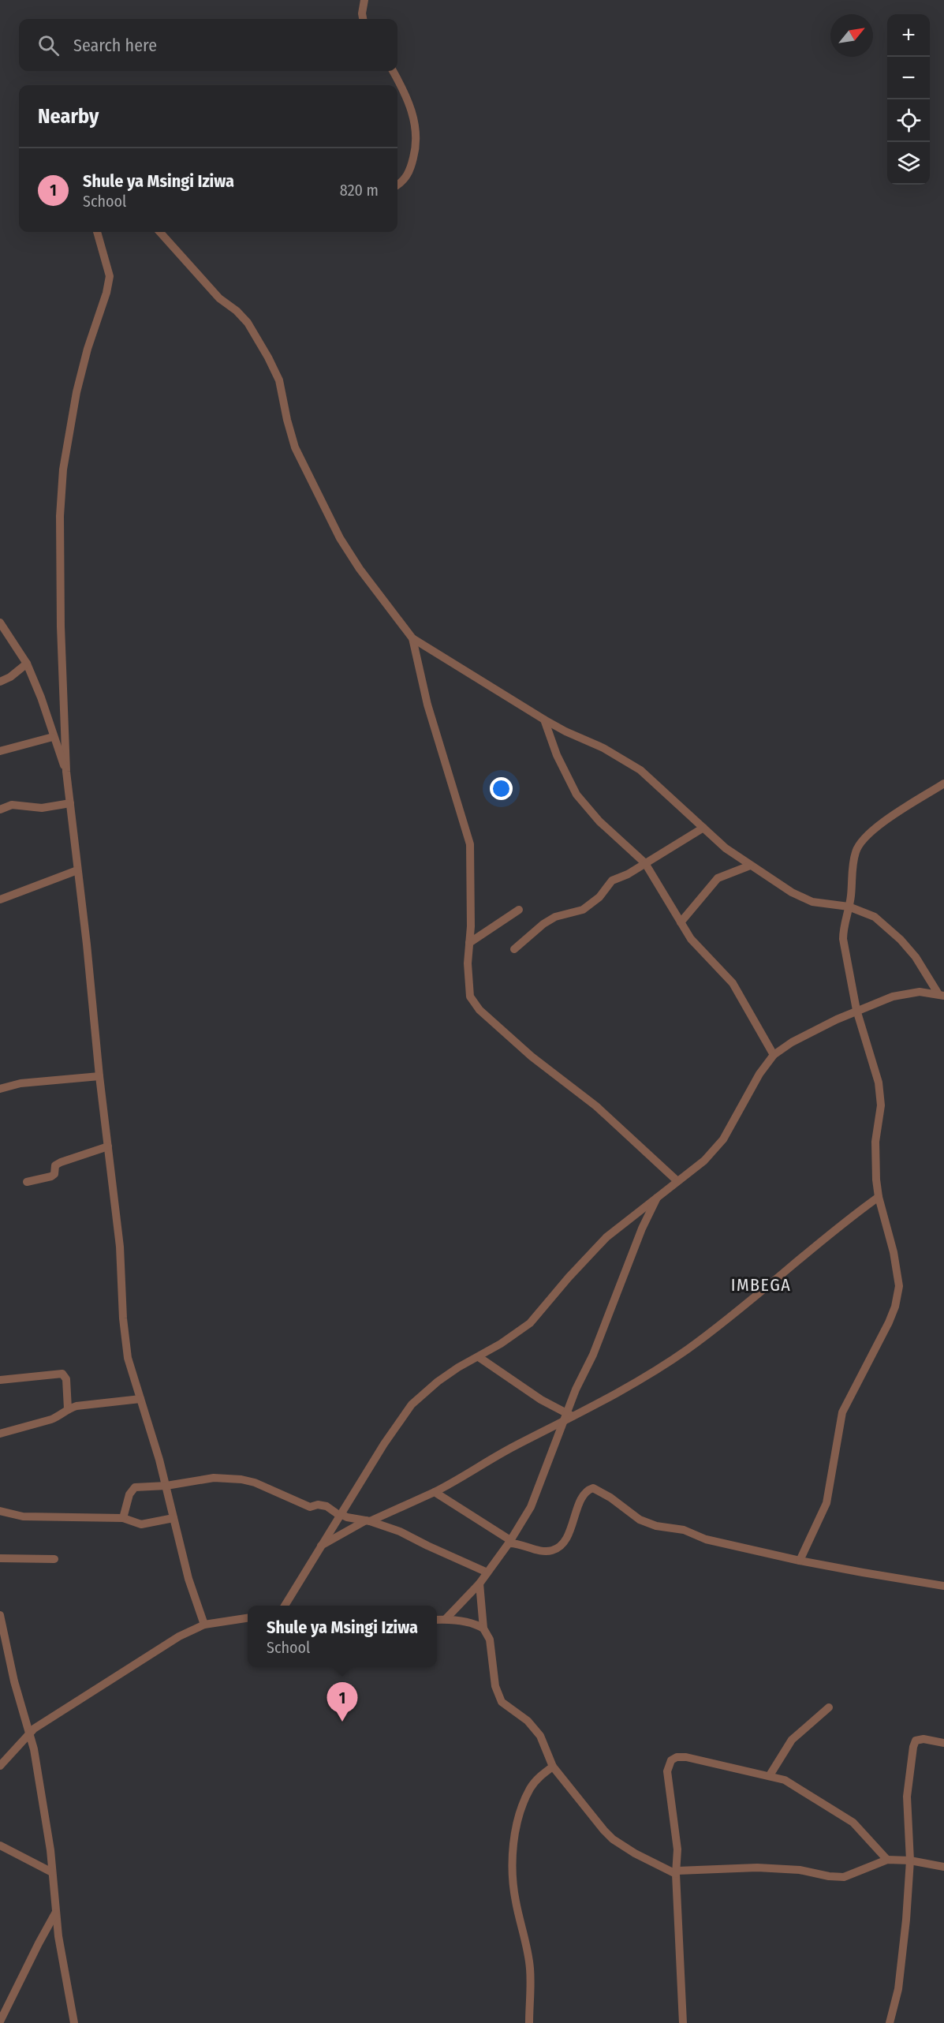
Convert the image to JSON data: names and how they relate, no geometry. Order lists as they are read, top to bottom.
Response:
{
  "districts": ["IMBEGA"],
  "north": "top right",
  "page": {
    "map_buttons": ["+", "−"],
    "search": "Search here",
    "heading": "Nearby",
    "list": [
      {
        "mark": "1",
        "name": "Shule ya Msingi Iziwa",
        "note": "School",
        "value": "820 m"
      }
    ],
    "popup": ["Shule ya Msingi Iziwa", "School"],
    "pins": "1"
  }
}
